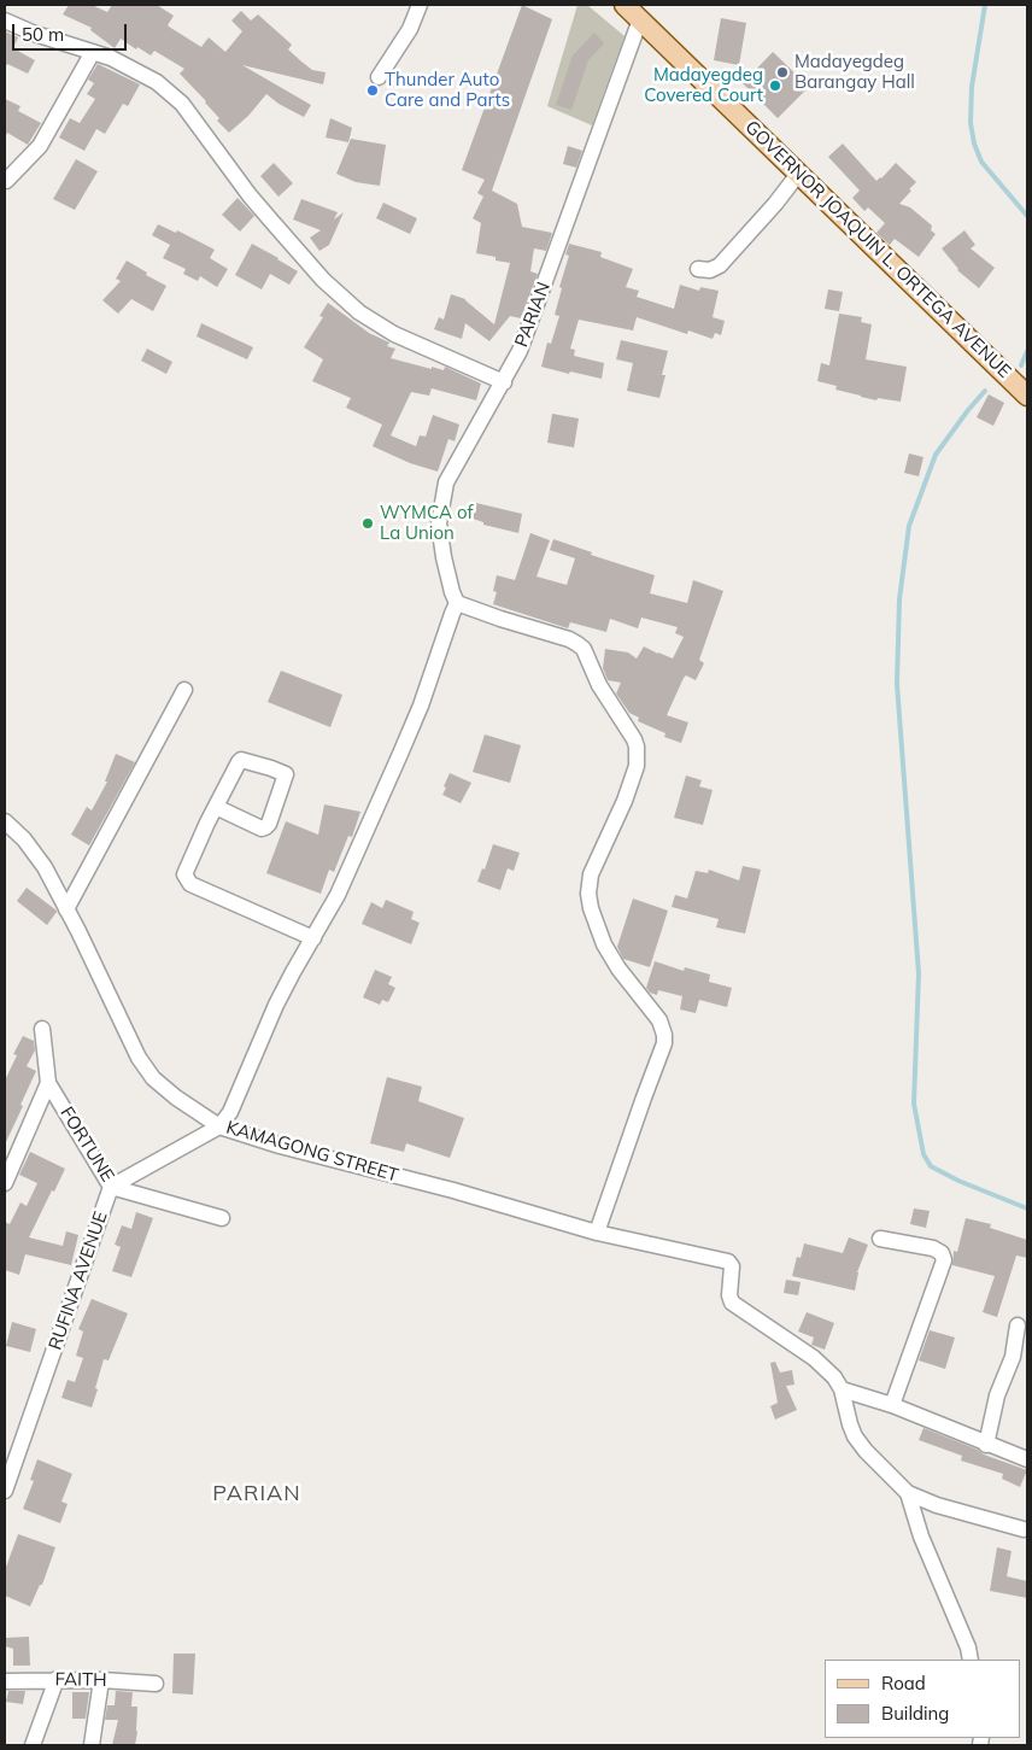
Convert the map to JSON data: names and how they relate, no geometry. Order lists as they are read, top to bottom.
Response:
{
  "streets": {
    "main road": ["GOVERNOR JOAQUIN L. ORTEGA AVENUE"],
    "street": [
      "PARIAN",
      "FORTUNE",
      "KAMAGONG STREET",
      "RUFINA AVENUE",
      "FAITH"
    ]
  },
  "crossings": [
    ["GOVERNOR JOAQUIN L. ORTEGA AVENUE", "PARIAN"],
    ["FORTUNE", "RUFINA AVENUE"],
    ["KAMAGONG STREET", "RUFINA AVENUE"]
  ],
  "districts": ["PARIAN"],
  "places": [
    "Madayegdeg Barangay Hall",
    "Madayegdeg Covered Court",
    "Thunder Auto Care and Parts",
    "WYMCA of La Union"
  ],
  "legend": ["Road", "Building"],
  "scale_bar": "50 m"
}
